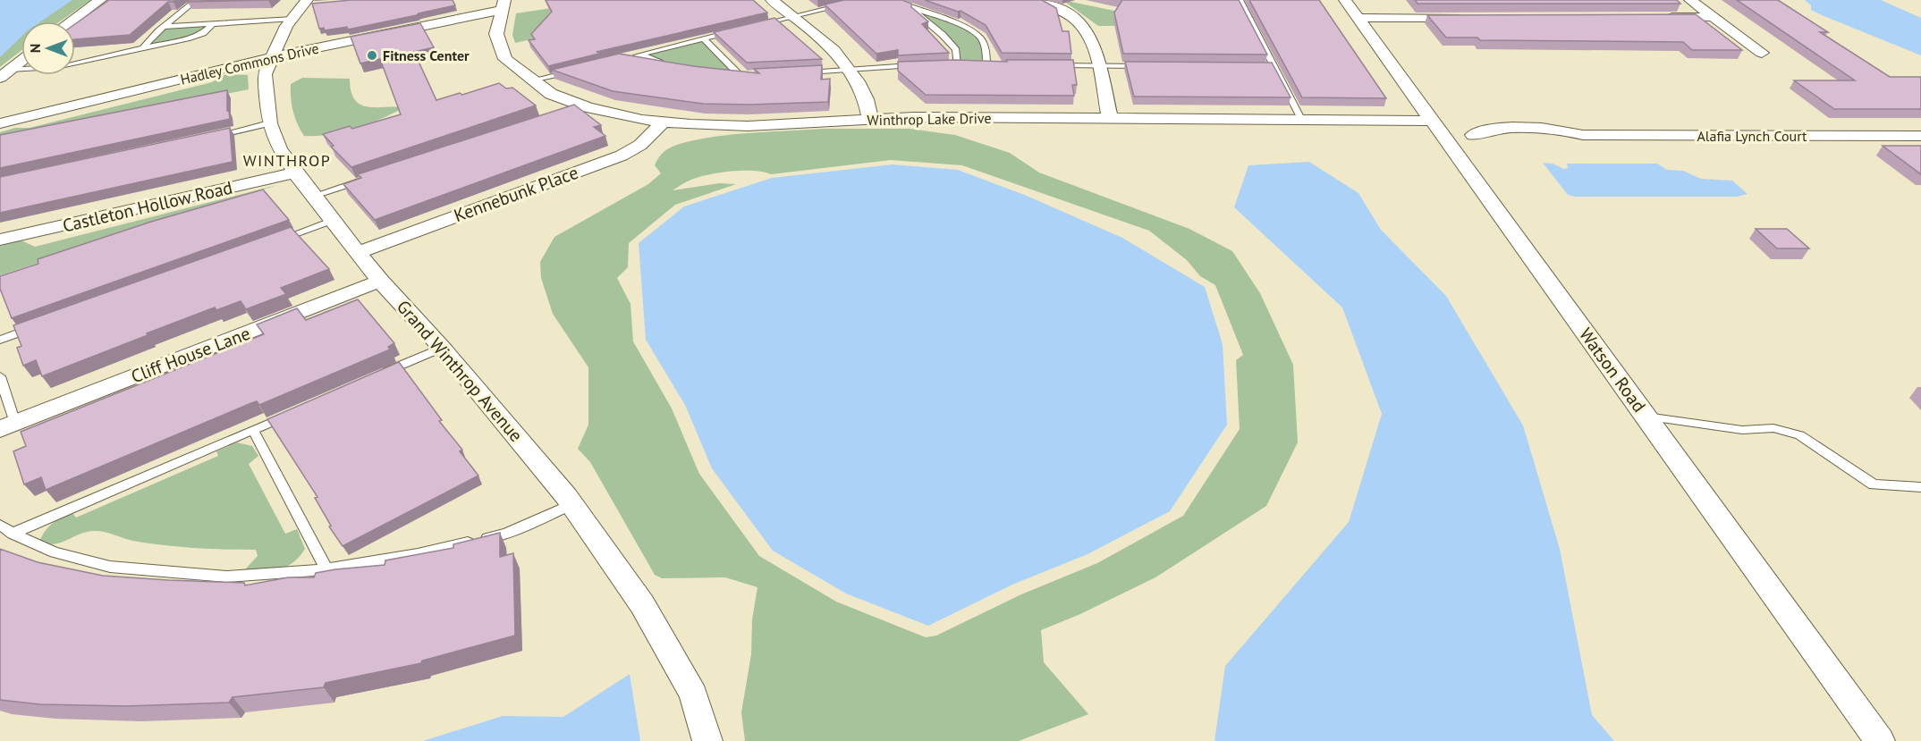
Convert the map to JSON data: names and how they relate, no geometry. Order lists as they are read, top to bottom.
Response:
{
  "streets": {
    "street": [
      "Hadley Commons Drive",
      "Winthrop Lake Drive",
      "Alafia Lynch Court",
      "Kennebunk Place",
      "Castleton Hollow Road",
      "Cliff House Lane",
      "Watson Road",
      "Grand Winthrop Avenue"
    ]
  },
  "crossings": [
    ["Hadley Commons Drive", "Winthrop Lake Drive"],
    ["Hadley Commons Drive", "Grand Winthrop Avenue"],
    ["Winthrop Lake Drive", "Alafia Lynch Court"],
    ["Winthrop Lake Drive", "Kennebunk Place"],
    ["Winthrop Lake Drive", "Watson Road"],
    ["Alafia Lynch Court", "Watson Road"],
    ["Kennebunk Place", "Grand Winthrop Avenue"],
    ["Castleton Hollow Road", "Grand Winthrop Avenue"],
    ["Cliff House Lane", "Grand Winthrop Avenue"]
  ],
  "districts": ["WINTHROP"],
  "places": ["Fitness Center"],
  "north": "left"
}
